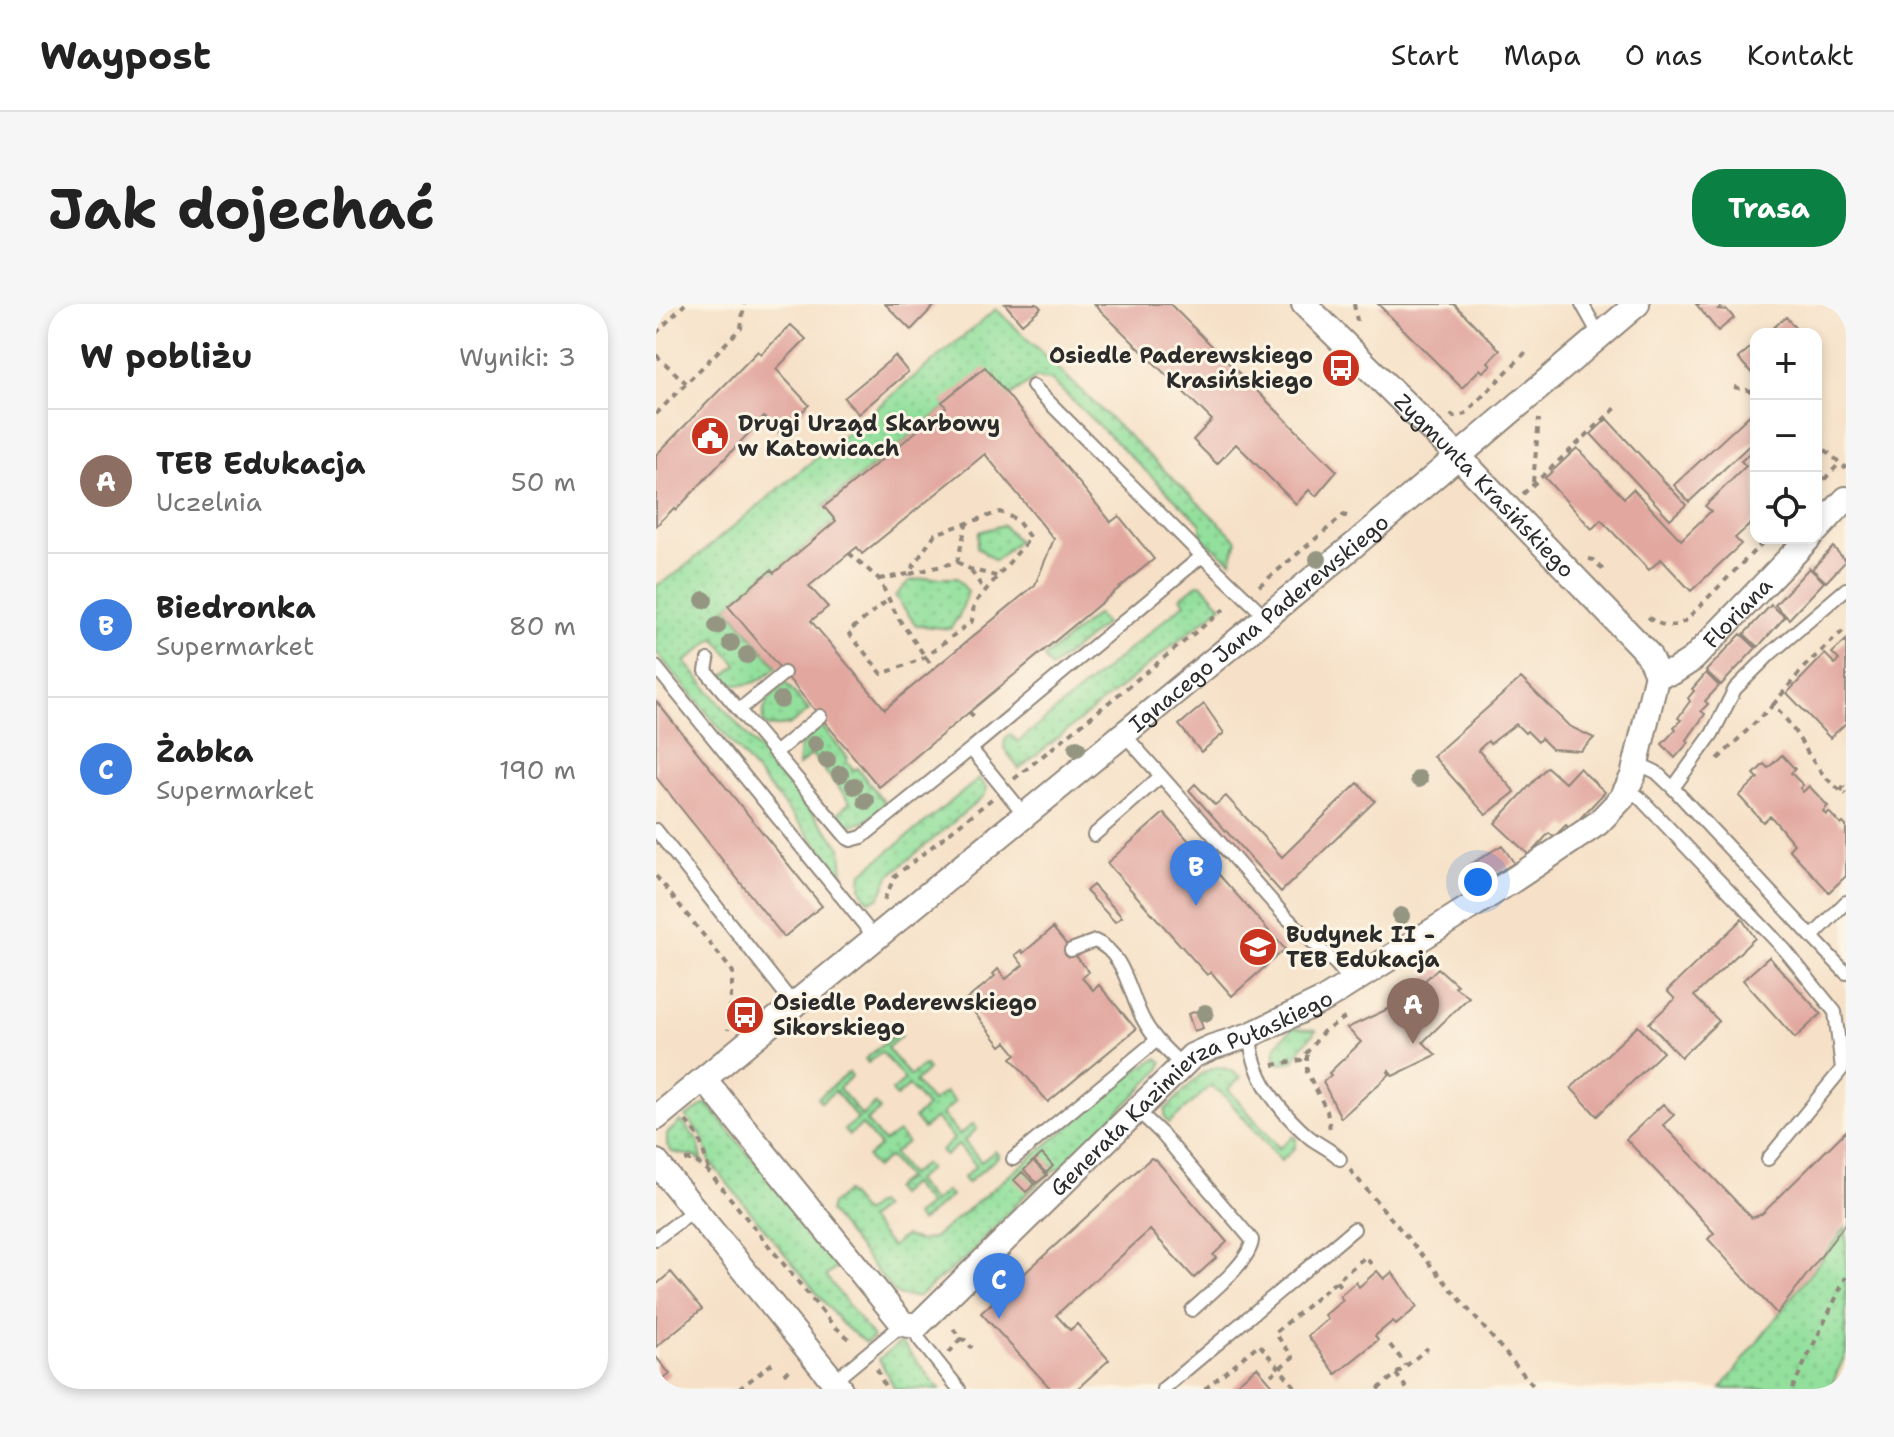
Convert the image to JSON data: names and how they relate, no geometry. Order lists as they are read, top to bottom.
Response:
{
  "streets": {
    "street": [
      "Zygmunta Krasińskiego",
      "Floriana",
      "Ignacego Jana Paderewskiego",
      "Generała Kazimierza Pułaskiego"
    ]
  },
  "crossings": [
    ["Zygmunta Krasińskiego", "Floriana"],
    ["Zygmunta Krasińskiego", "Ignacego Jana Paderewskiego"],
    ["Zygmunta Krasińskiego", "Generała Kazimierza Pułaskiego"],
    ["Floriana", "Generała Kazimierza Pułaskiego"]
  ],
  "places": {
    "bus stop": ["Osiedle Paderewskiego Krasińskiego", "Osiedle Paderewskiego Sikorskiego"],
    "public building": ["Drugi Urząd Skarbowy w Katowicach"],
    "school or university": ["Budynek II - TEB Edukacja"]
  },
  "page": {
    "header": "Waypost",
    "nav": [
      "Start",
      "Mapa",
      "O nas",
      "Kontakt"
    ],
    "buttons": "Trasa",
    "title": "Jak dojechać",
    "heading": ["W pobliżu", "Wyniki: 3"],
    "map_buttons": ["+", "−"],
    "list": [
      {
        "mark": "A",
        "name": "TEB Edukacja",
        "note": "Uczelnia",
        "value": "50 m"
      },
      {
        "mark": "B",
        "name": "Biedronka",
        "note": "Supermarket",
        "value": "80 m"
      },
      {
        "mark": "C",
        "name": "Żabka",
        "note": "Supermarket",
        "value": "190 m"
      }
    ],
    "pins": ["B", "A", "C"]
  }
}
